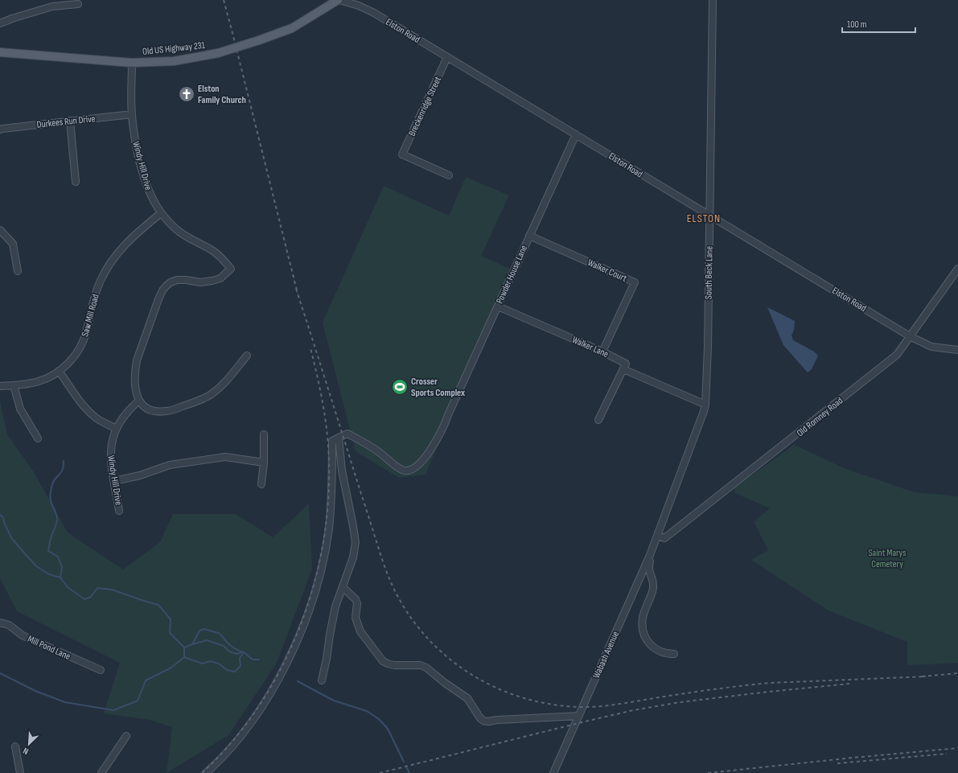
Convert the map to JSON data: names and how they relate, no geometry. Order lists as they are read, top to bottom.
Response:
{
  "streets": {
    "main road": ["Old US Highway 231"],
    "street": [
      "Elston Road",
      "Breckenridge Street",
      "Durkees Run Drive",
      "Windy Hill Drive",
      "Walker Court",
      "South Beck Lane",
      "Powder House Lane",
      "Saw Mill Road",
      "Walker Lane",
      "Old Romney Road",
      "Mill Pond Lane",
      "Wabash Avenue"
    ]
  },
  "crossings": [
    ["Elston Road", "Old US Highway 231"],
    ["Elston Road", "Breckenridge Street"],
    ["Elston Road", "South Beck Lane"],
    ["Elston Road", "Powder House Lane"],
    ["Elston Road", "Old Romney Road"],
    ["Old US Highway 231", "Windy Hill Drive"],
    ["Durkees Run Drive", "Windy Hill Drive"],
    ["Windy Hill Drive", "Saw Mill Road"],
    ["Walker Court", "Powder House Lane"],
    ["Walker Court", "Walker Lane"],
    ["South Beck Lane", "Old Romney Road"],
    ["South Beck Lane", "Wabash Avenue"],
    ["Powder House Lane", "Walker Lane"],
    ["Old Romney Road", "Wabash Avenue"]
  ],
  "districts": ["ELSTON"],
  "parks": ["Saint Marys Cemetery"],
  "places": {
    "church": ["Elston Family Church"],
    "sports": ["Crosser Sports Complex"]
  },
  "scale_bar": "100 m",
  "north": "bottom left"
}
